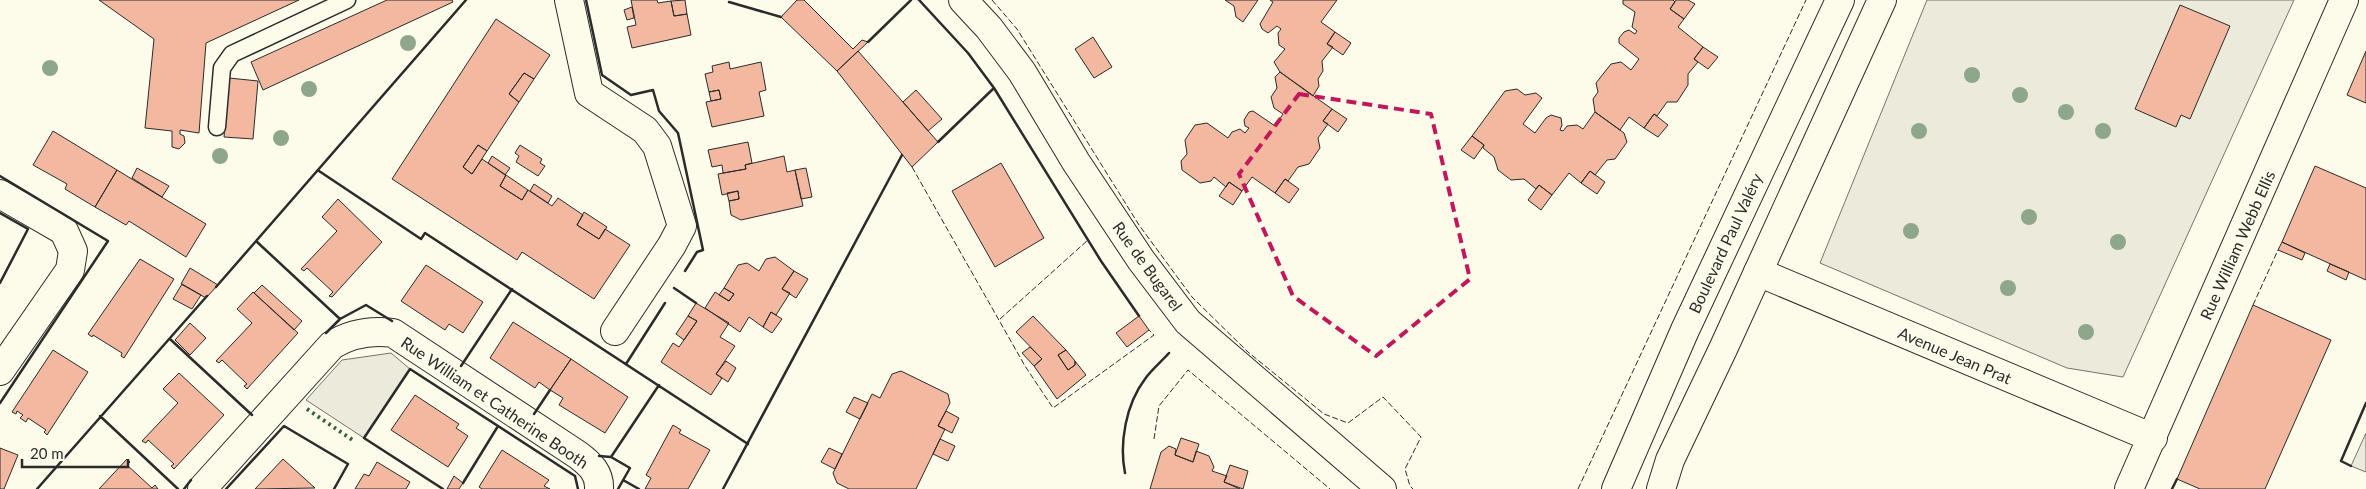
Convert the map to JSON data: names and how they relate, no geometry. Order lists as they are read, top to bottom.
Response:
{
  "streets": {
    "street": [
      "Boulevard Paul Valéry",
      "Rue William Webb Ellis",
      "Rue de Bugarel",
      "Avenue Jean Prat",
      "Rue William et Catherine Booth"
    ]
  },
  "crossings": [
    ["Rue William Webb Ellis", "Avenue Jean Prat"]
  ],
  "scale_bar": "20 m"
}
